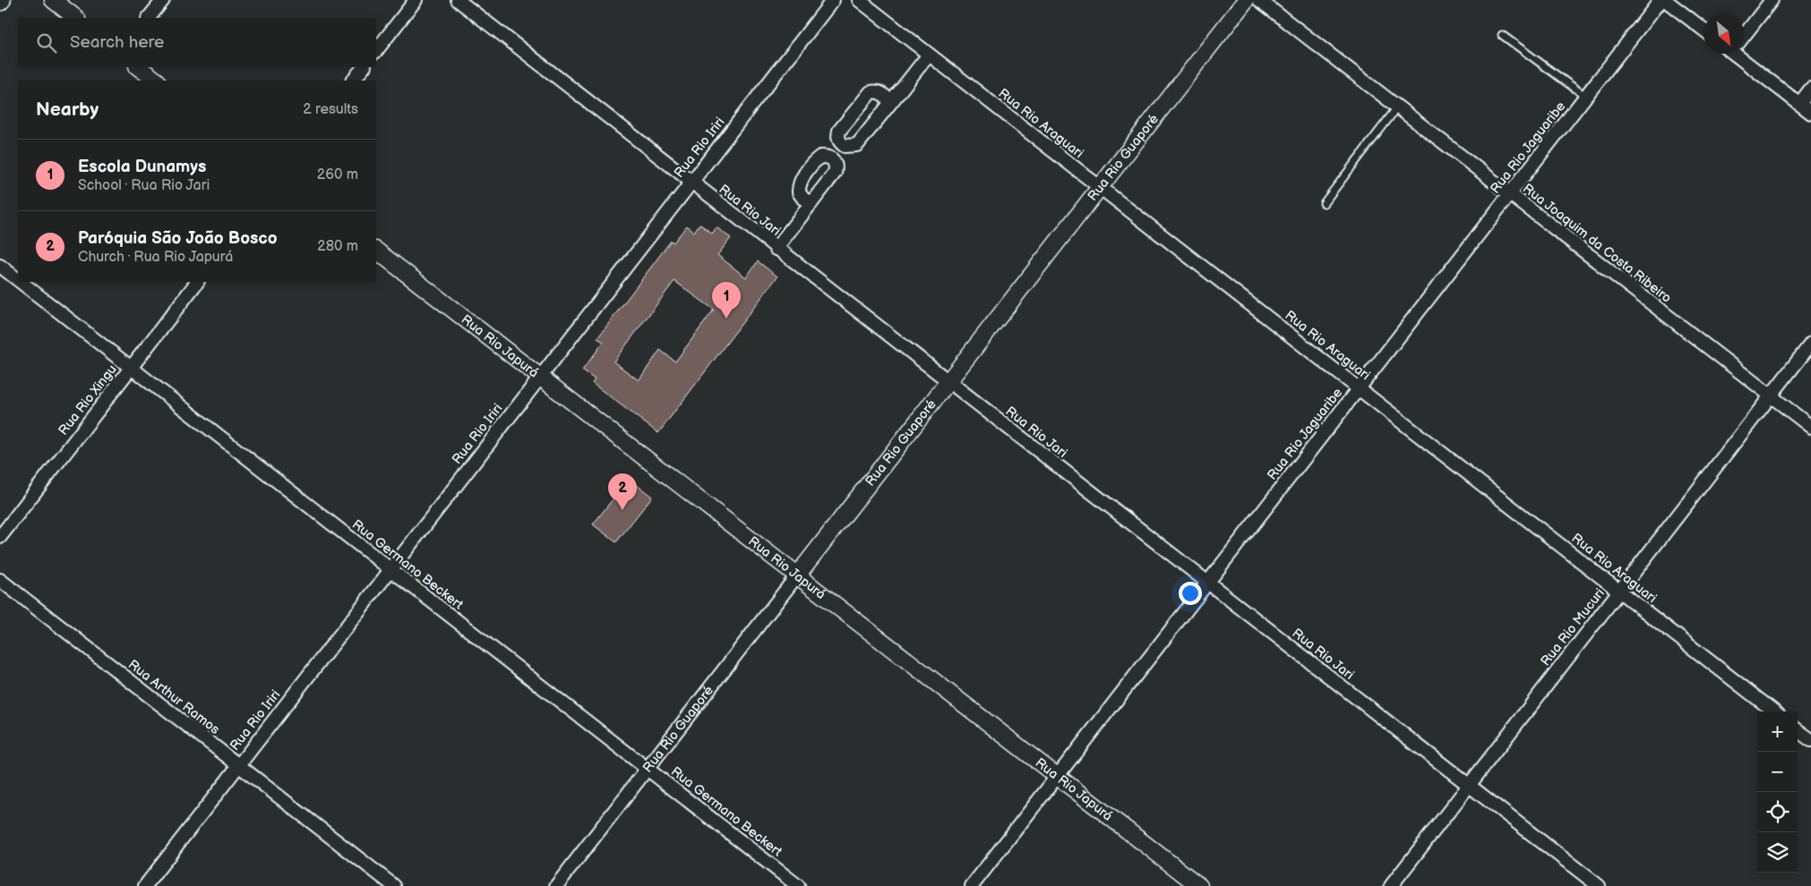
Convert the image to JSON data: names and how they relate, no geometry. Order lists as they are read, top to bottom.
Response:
{
  "streets": {
    "street": [
      "Rua Rio Araguari",
      "Rua Rio Iriri",
      "Rua Rio Jaguaribe",
      "Rua Rio Guaporé",
      "Rua Rio Jari",
      "Rua Joaquim da Costa Ribeiro",
      "Rua Rio Japurá",
      "Rua Rio Xingu",
      "Rua Germano Beckert",
      "Rua Rio Mucuri",
      "Rua Arthur Ramos"
    ]
  },
  "crossings": [
    ["Rua Rio Araguari", "Rua Rio Jaguaribe"],
    ["Rua Rio Araguari", "Rua Rio Guaporé"],
    ["Rua Rio Araguari", "Rua Rio Mucuri"],
    ["Rua Rio Iriri", "Rua Rio Jari"],
    ["Rua Rio Iriri", "Rua Rio Japurá"],
    ["Rua Rio Iriri", "Rua Germano Beckert"],
    ["Rua Rio Iriri", "Rua Arthur Ramos"],
    ["Rua Rio Jaguaribe", "Rua Rio Jari"],
    ["Rua Rio Jaguaribe", "Rua Joaquim da Costa Ribeiro"],
    ["Rua Rio Jaguaribe", "Rua Rio Japurá"],
    ["Rua Rio Guaporé", "Rua Rio Jari"],
    ["Rua Rio Guaporé", "Rua Rio Japurá"],
    ["Rua Rio Guaporé", "Rua Germano Beckert"],
    ["Rua Rio Jari", "Rua Rio Mucuri"],
    ["Rua Joaquim da Costa Ribeiro", "Rua Rio Mucuri"],
    ["Rua Rio Xingu", "Rua Germano Beckert"]
  ],
  "north": "bottom right",
  "page": {
    "search": "Search here",
    "heading": ["Nearby", "2 results"],
    "list": [
      {
        "mark": "1",
        "name": "Escola Dunamys",
        "note": "School · Rua Rio Jari",
        "value": "260 m"
      },
      {
        "mark": "2",
        "name": "Paróquia São João Bosco",
        "note": "Church · Rua Rio Japurá",
        "value": "280 m"
      }
    ],
    "pins": ["1", "2"],
    "map_buttons": ["+", "−"]
  }
}
